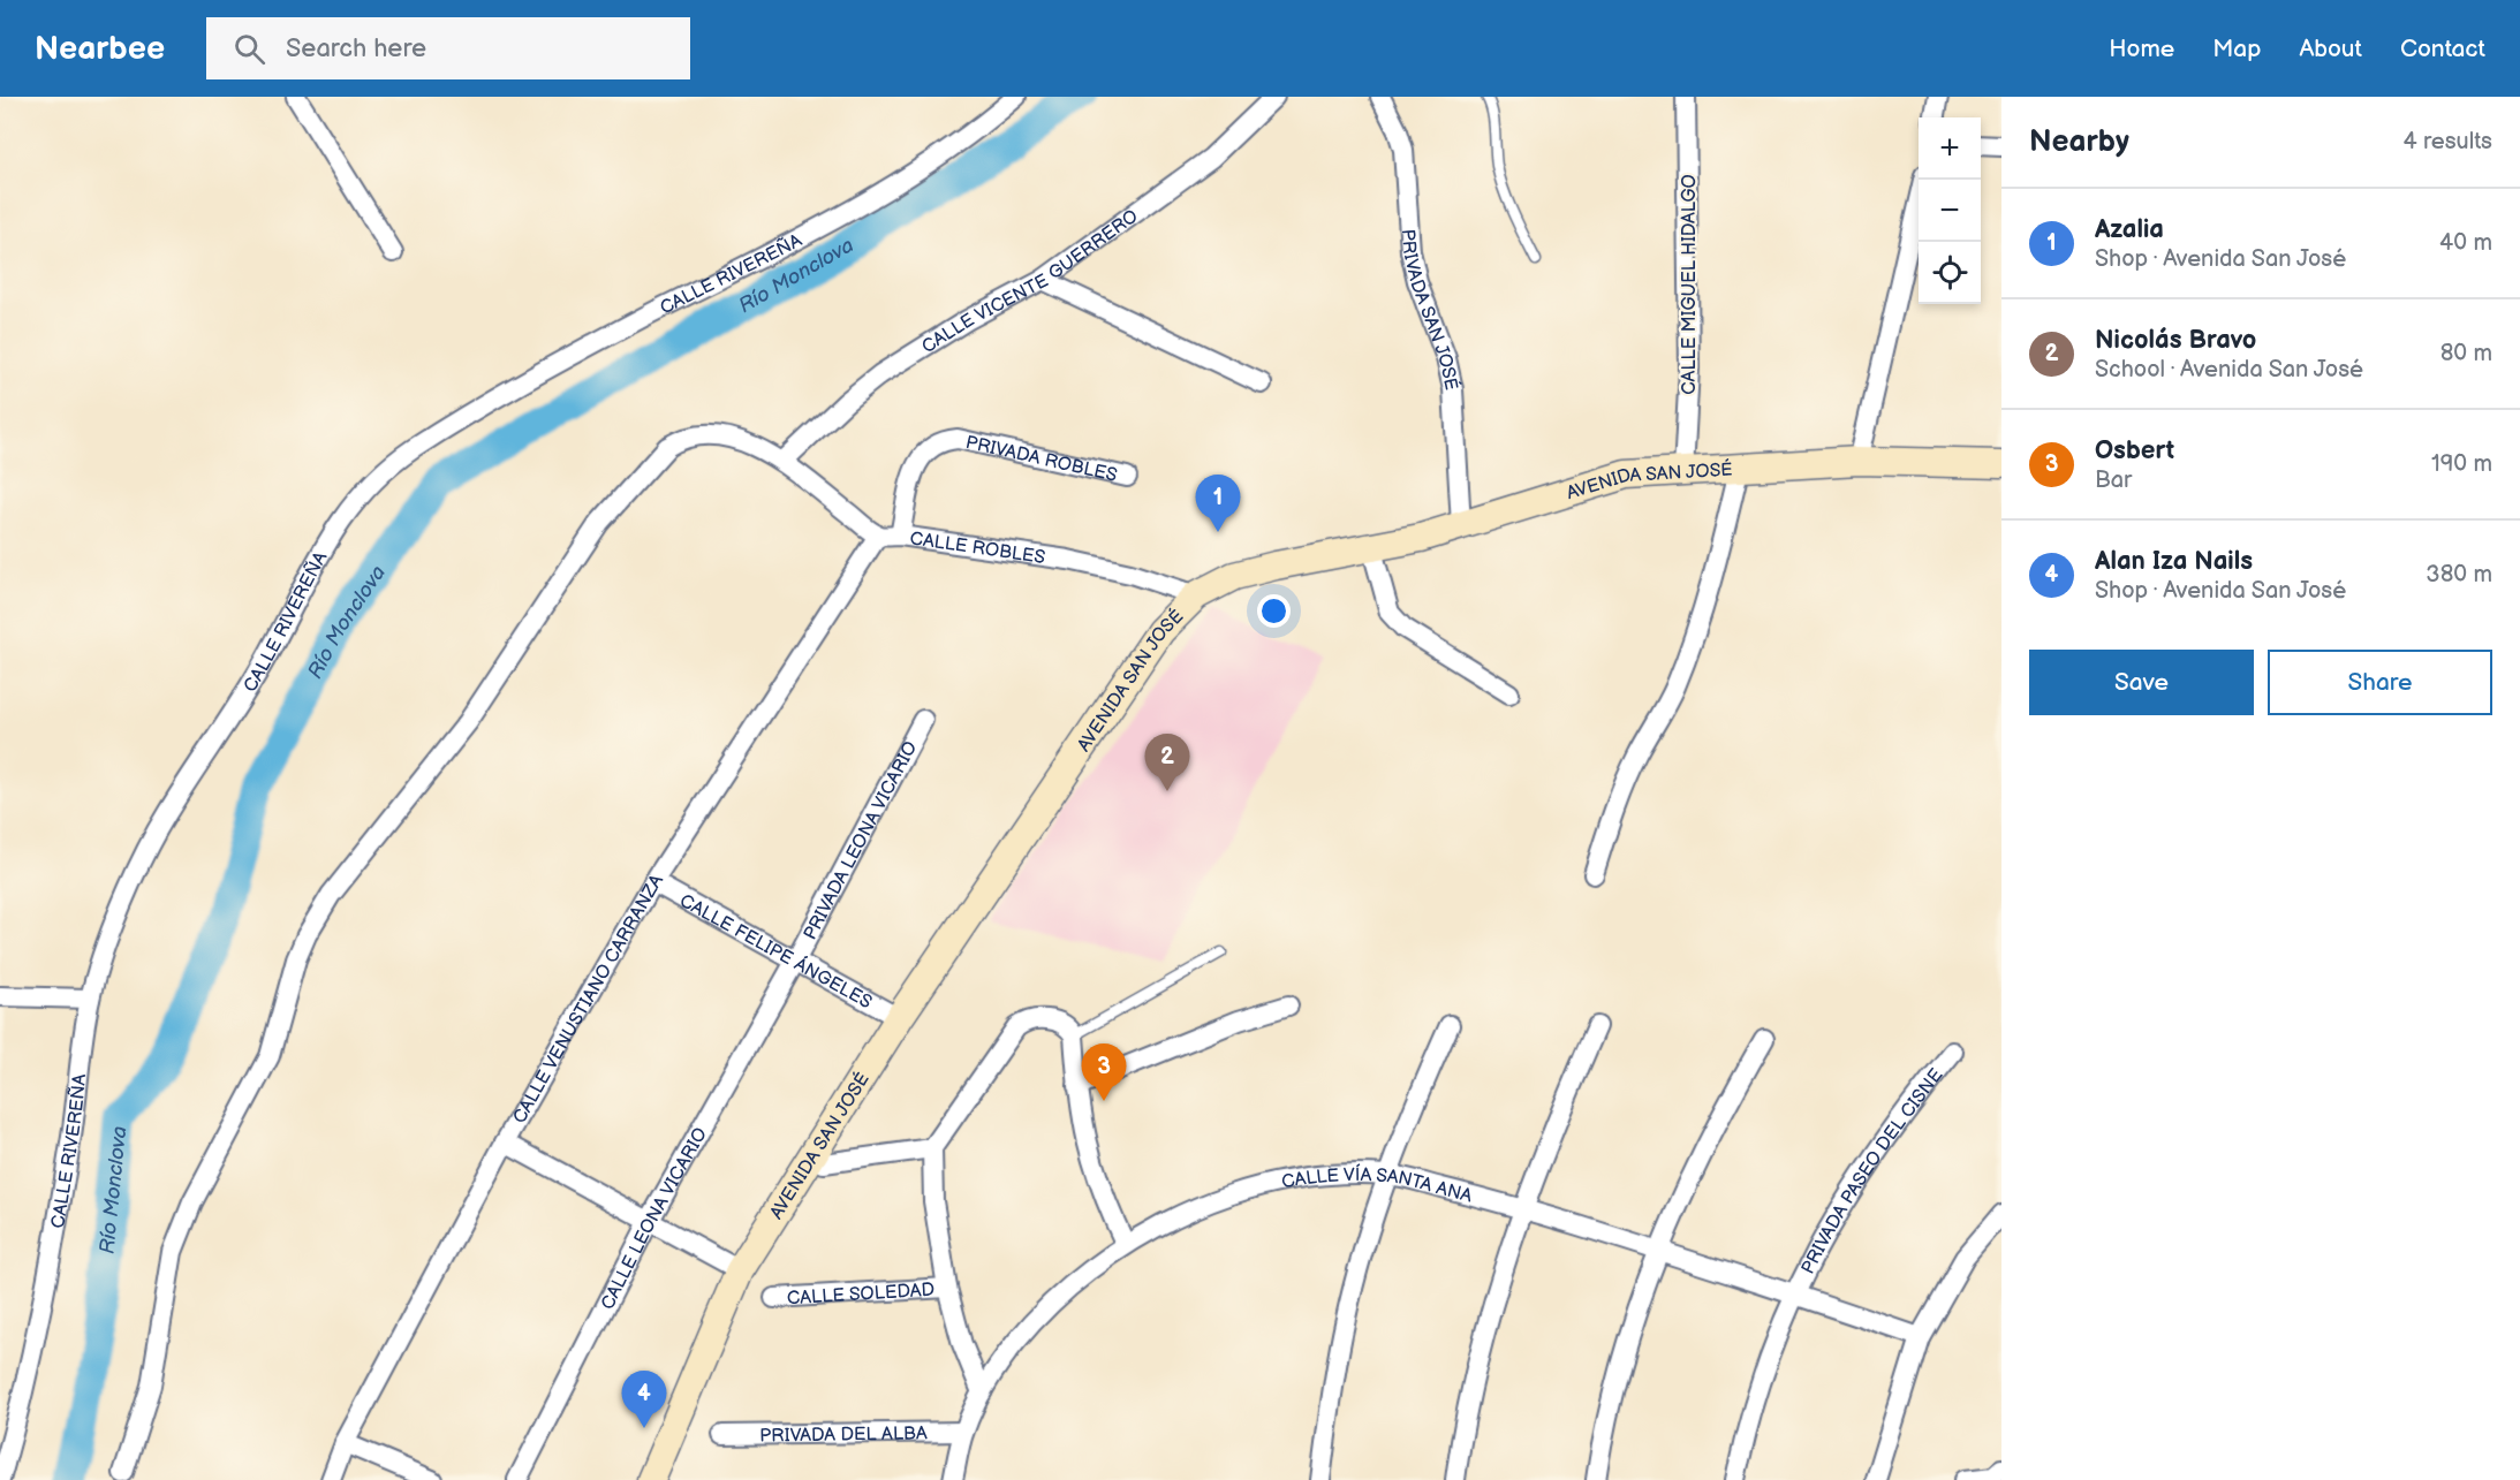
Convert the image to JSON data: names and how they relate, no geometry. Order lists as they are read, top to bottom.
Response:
{
  "streets": {
    "street": [
      "CALLE RIVEREÑA",
      "CALLE VICENTE GUERRERO",
      "CALLE MIGUEL HIDALGO",
      "PRIVADA SAN JOSÉ",
      "PRIVADA ROBLES",
      "AVENIDA SAN JOSÉ",
      "CALLE ROBLES",
      "PRIVADA LEONA VICARIO",
      "CALLE FELIPE ÁNGELES",
      "CALLE VENUSTIANO CARRANZA",
      "PRIVADA PASEO DEL CISNE",
      "CALLE VÍA SANTA ANA",
      "CALLE LEONA VICARIO",
      "CALLE SOLEDAD",
      "PRIVADA DEL ALBA"
    ]
  },
  "crossings": [
    ["CALLE MIGUEL HIDALGO", "AVENIDA SAN JOSÉ"],
    ["PRIVADA SAN JOSÉ", "AVENIDA SAN JOSÉ"],
    ["PRIVADA ROBLES", "CALLE ROBLES"],
    ["AVENIDA SAN JOSÉ", "CALLE ROBLES"],
    ["AVENIDA SAN JOSÉ", "CALLE FELIPE ÁNGELES"],
    ["CALLE ROBLES", "CALLE VENUSTIANO CARRANZA"],
    ["PRIVADA LEONA VICARIO", "CALLE FELIPE ÁNGELES"],
    ["PRIVADA LEONA VICARIO", "CALLE LEONA VICARIO"],
    ["CALLE FELIPE ÁNGELES", "CALLE VENUSTIANO CARRANZA"],
    ["CALLE FELIPE ÁNGELES", "CALLE LEONA VICARIO"],
    ["PRIVADA PASEO DEL CISNE", "CALLE VÍA SANTA ANA"],
    ["CALLE VÍA SANTA ANA", "PRIVADA DEL ALBA"]
  ],
  "water": ["Río Monclova"],
  "page": {
    "header": "Nearbee",
    "search": "Search here",
    "nav": [
      "Home",
      "Map",
      "About",
      "Contact"
    ],
    "heading": ["Nearby", "4 results"],
    "map_buttons": ["+", "−"],
    "list": [
      {
        "mark": "1",
        "name": "Azalia",
        "note": "Shop · Avenida San José",
        "value": "40 m"
      },
      {
        "mark": "2",
        "name": "Nicolás Bravo",
        "note": "School · Avenida San José",
        "value": "80 m"
      },
      {
        "mark": "3",
        "name": "Osbert",
        "note": "Bar",
        "value": "190 m"
      },
      {
        "mark": "4",
        "name": "Alan Iza Nails",
        "note": "Shop · Avenida San José",
        "value": "380 m"
      }
    ],
    "pins": [
      "1",
      "2",
      "3",
      "4"
    ],
    "buttons": ["Save", "Share"]
  }
}
